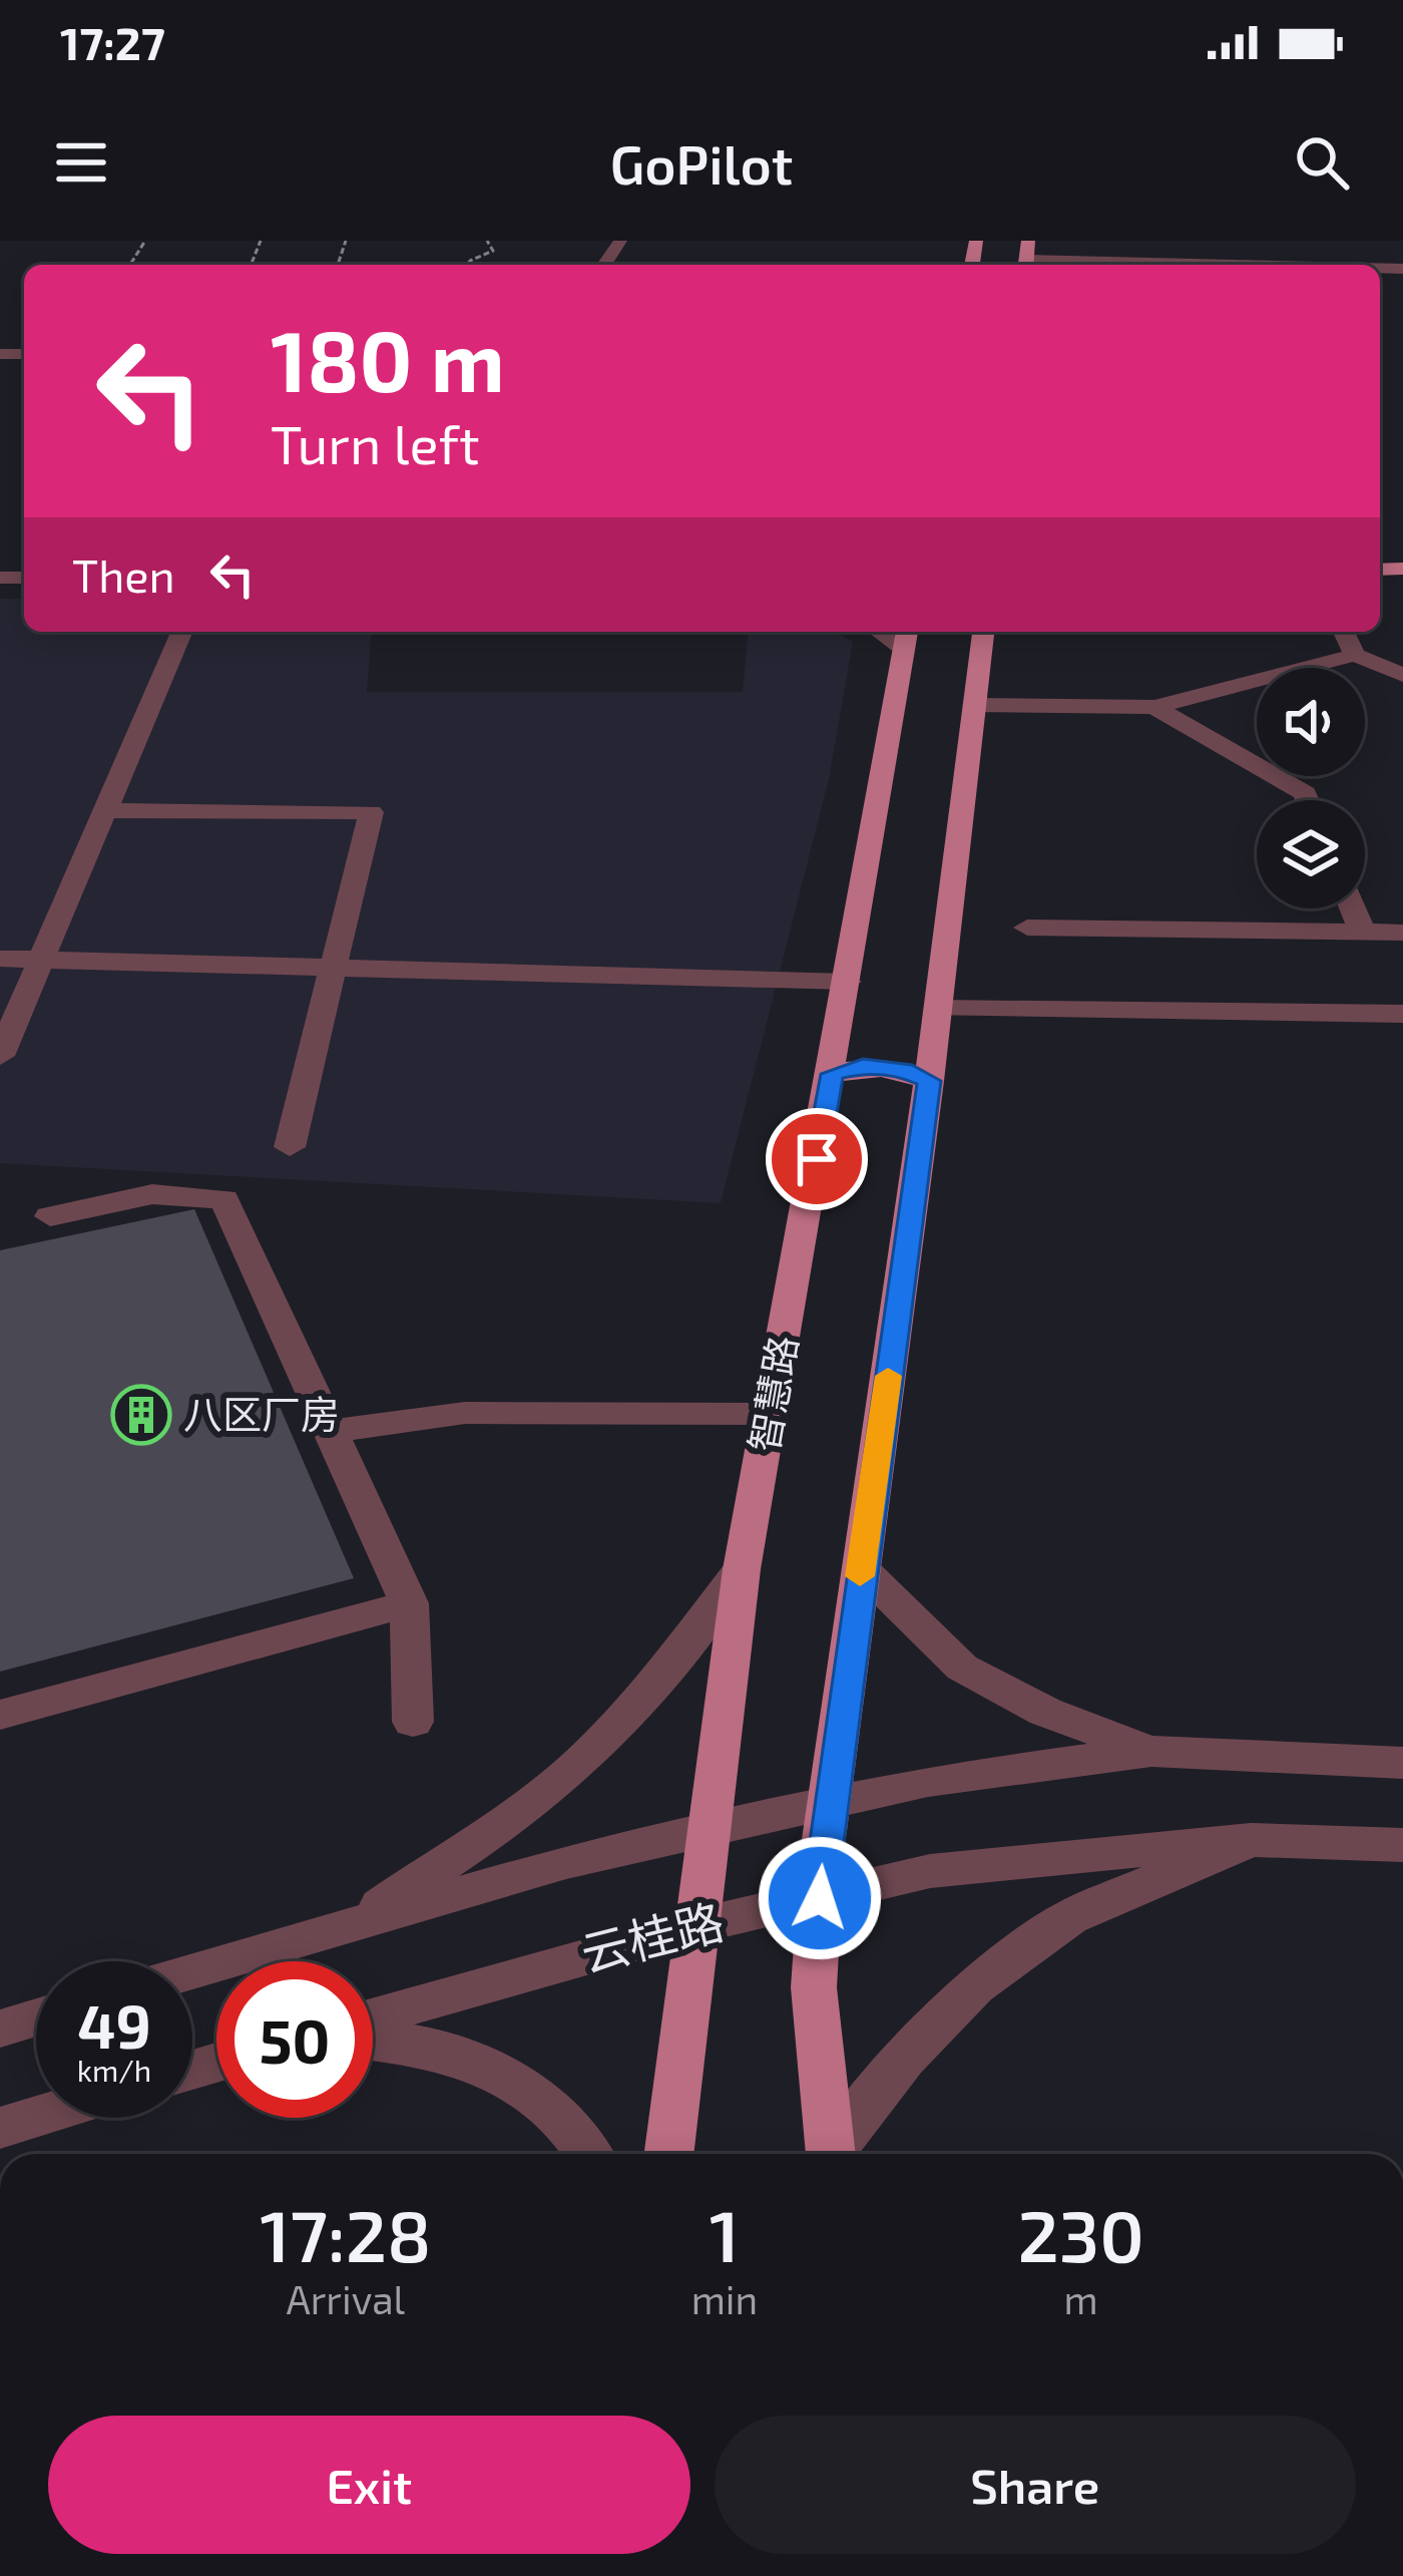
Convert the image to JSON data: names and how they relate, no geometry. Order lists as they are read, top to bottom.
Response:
{
  "streets": {
    "main road": ["智慧路"],
    "street": ["云桂路"]
  },
  "crossings": [
    ["智慧路", "云桂路"]
  ],
  "places": {
    "building": ["八区厂房"]
  },
  "page": {
    "status": "17:27",
    "header": "GoPilot",
    "turn": ["180 m", "Turn left"],
    "then": "Then",
    "speed": "49 km/h",
    "limit": "50",
    "eta": [
      "17:28",
      "Arrival",
      "1",
      "min",
      "230",
      "m"
    ],
    "buttons": ["Exit", "Share"]
  }
}
